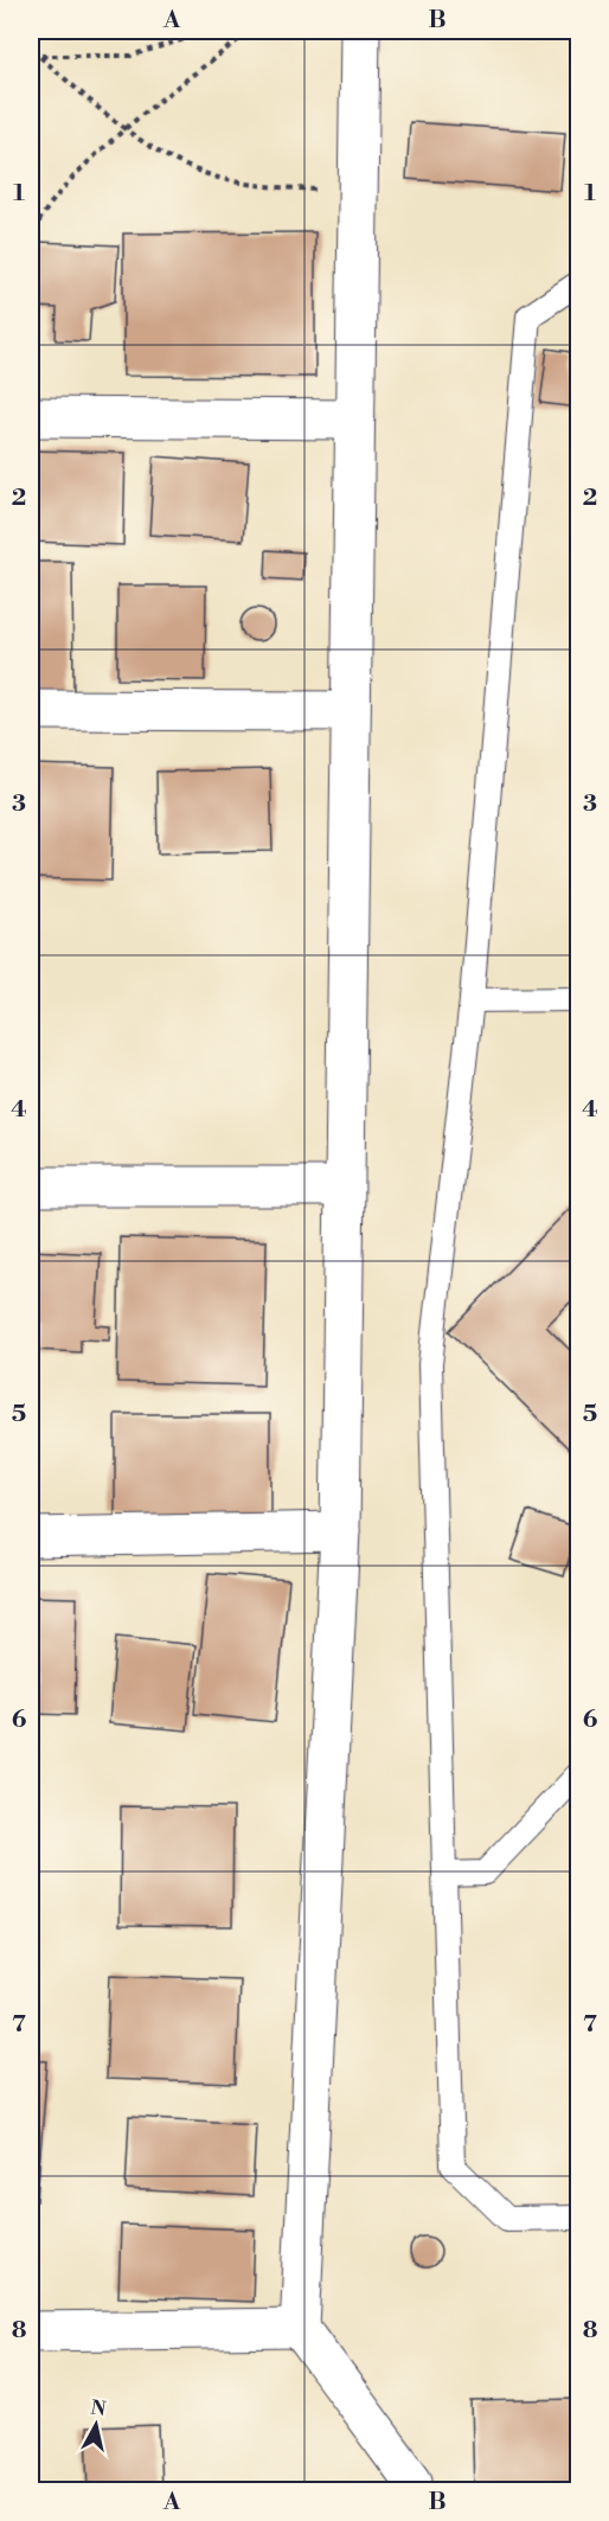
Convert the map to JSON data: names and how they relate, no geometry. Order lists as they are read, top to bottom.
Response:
{
  "north": "top",
  "grid": {
    "columns": ["A", "B"],
    "rows": [
      "1",
      "2",
      "3",
      "4",
      "5",
      "6",
      "7",
      "8"
    ]
  }
}
